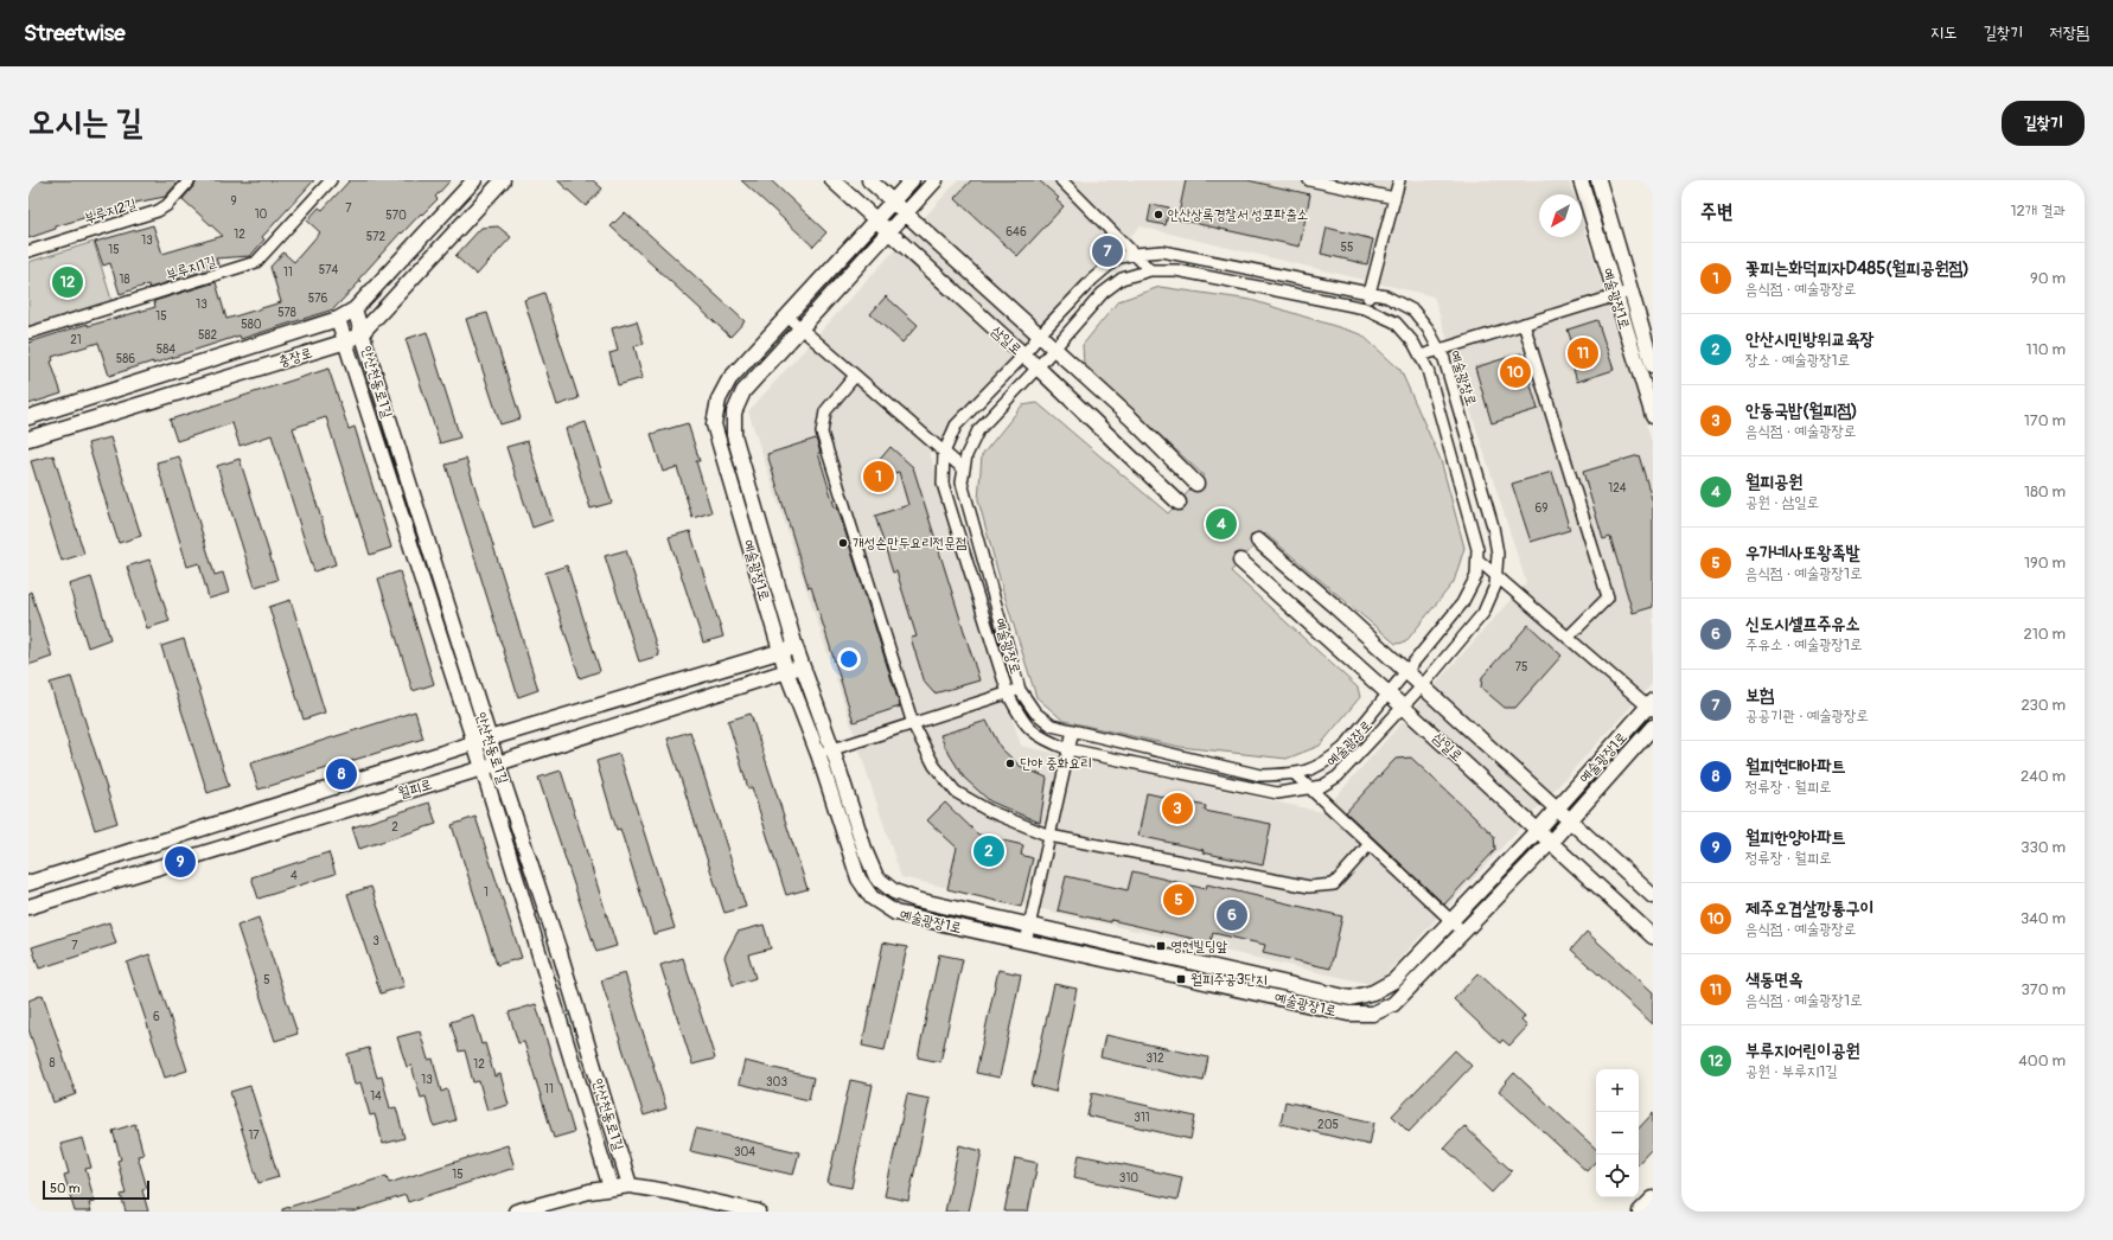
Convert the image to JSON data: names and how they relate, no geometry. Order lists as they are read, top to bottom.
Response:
{
  "streets": {
    "street": [
      "부루지2길",
      "부루지1길",
      "예술광장1로",
      "삼일로",
      "충장로",
      "예술광장로",
      "안산천동로1길",
      "월피로"
    ]
  },
  "crossings": [
    ["예술광장1로", "삼일로"],
    ["예술광장1로", "월피로"],
    ["삼일로", "예술광장로"],
    ["충장로", "안산천동로1길"],
    ["안산천동로1길", "월피로"]
  ],
  "places": {
    "other": ["안산상록경찰서 성포파출소", "개성손만두요리전문점", "단야 중화요리"],
    "transit": ["영현빌딩앞", "월피주공3단지"]
  },
  "house_numbers": [
    "9",
    "7",
    "10",
    "570",
    "646",
    "12",
    "572",
    "13",
    "55",
    "15",
    "574",
    "11",
    "18",
    "576",
    "13",
    "578",
    "15",
    "580",
    "582",
    "21",
    "584",
    "586",
    "124",
    "69",
    "75",
    "2",
    "4",
    "1",
    "3",
    "7",
    "5",
    "6",
    "312",
    "8",
    "12",
    "13",
    "303",
    "11",
    "14",
    "311",
    "205",
    "17",
    "304",
    "15",
    "310"
  ],
  "scale_bar": "50 m",
  "north": "bottom left",
  "page": {
    "header": "Streetwise",
    "nav": ["지도", "길찾기", "저장됨"],
    "buttons": "길찾기",
    "title": "오시는 길",
    "heading": ["주변", "12개 결과"],
    "pins": [
      "7",
      "12",
      "11",
      "10",
      "1",
      "4",
      "8",
      "3",
      "2",
      "9",
      "5",
      "6"
    ],
    "list": [
      {
        "mark": "1",
        "name": "꽃피는화덕피자D485(월피공원점)",
        "note": "음식점 · 예술광장로",
        "value": "90 m"
      },
      {
        "mark": "2",
        "name": "안산시민방위교육장",
        "note": "장소 · 예술광장1로",
        "value": "110 m"
      },
      {
        "mark": "3",
        "name": "안동국밥(월피점)",
        "note": "음식점 · 예술광장로",
        "value": "170 m"
      },
      {
        "mark": "4",
        "name": "월피공원",
        "note": "공원 · 삼일로",
        "value": "180 m"
      },
      {
        "mark": "5",
        "name": "우가네사또왕족발",
        "note": "음식점 · 예술광장1로",
        "value": "190 m"
      },
      {
        "mark": "6",
        "name": "신도시셀프주유소",
        "note": "주유소 · 예술광장1로",
        "value": "210 m"
      },
      {
        "mark": "7",
        "name": "보험",
        "note": "공공기관 · 예술광장로",
        "value": "230 m"
      },
      {
        "mark": "8",
        "name": "월피현대아파트",
        "note": "정류장 · 월피로",
        "value": "240 m"
      },
      {
        "mark": "9",
        "name": "월피한양아파트",
        "note": "정류장 · 월피로",
        "value": "330 m"
      },
      {
        "mark": "10",
        "name": "제주오겹살깡통구이",
        "note": "음식점 · 예술광장로",
        "value": "340 m"
      },
      {
        "mark": "11",
        "name": "색동면옥",
        "note": "음식점 · 예술광장1로",
        "value": "370 m"
      },
      {
        "mark": "12",
        "name": "부루지어린이공원",
        "note": "공원 · 부루지1길",
        "value": "400 m"
      }
    ],
    "map_buttons": ["+", "−"],
    "scale": "50 m"
  }
}
